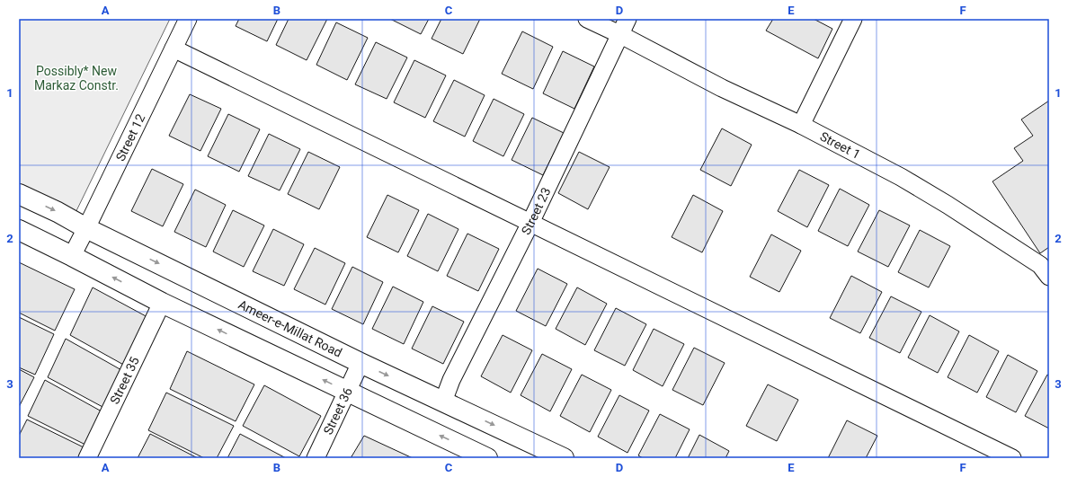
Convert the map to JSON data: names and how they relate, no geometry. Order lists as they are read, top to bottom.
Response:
{
  "streets": {
    "main road": ["Ameer-e-Millat Road"],
    "street": [
      "Street 12",
      "Street 1",
      "Street 23",
      "Street 35",
      "Street 36"
    ]
  },
  "crossings": [
    ["Street 12", "Ameer-e-Millat Road"],
    ["Street 1", "Street 23"],
    ["Street 23", "Ameer-e-Millat Road"],
    ["Ameer-e-Millat Road", "Street 36"]
  ],
  "parks": ["Possibly* New Markaz Constr."],
  "grid": {
    "columns": [
      "A",
      "B",
      "C",
      "D",
      "E",
      "F"
    ],
    "rows": ["1", "2", "3"]
  }
}
